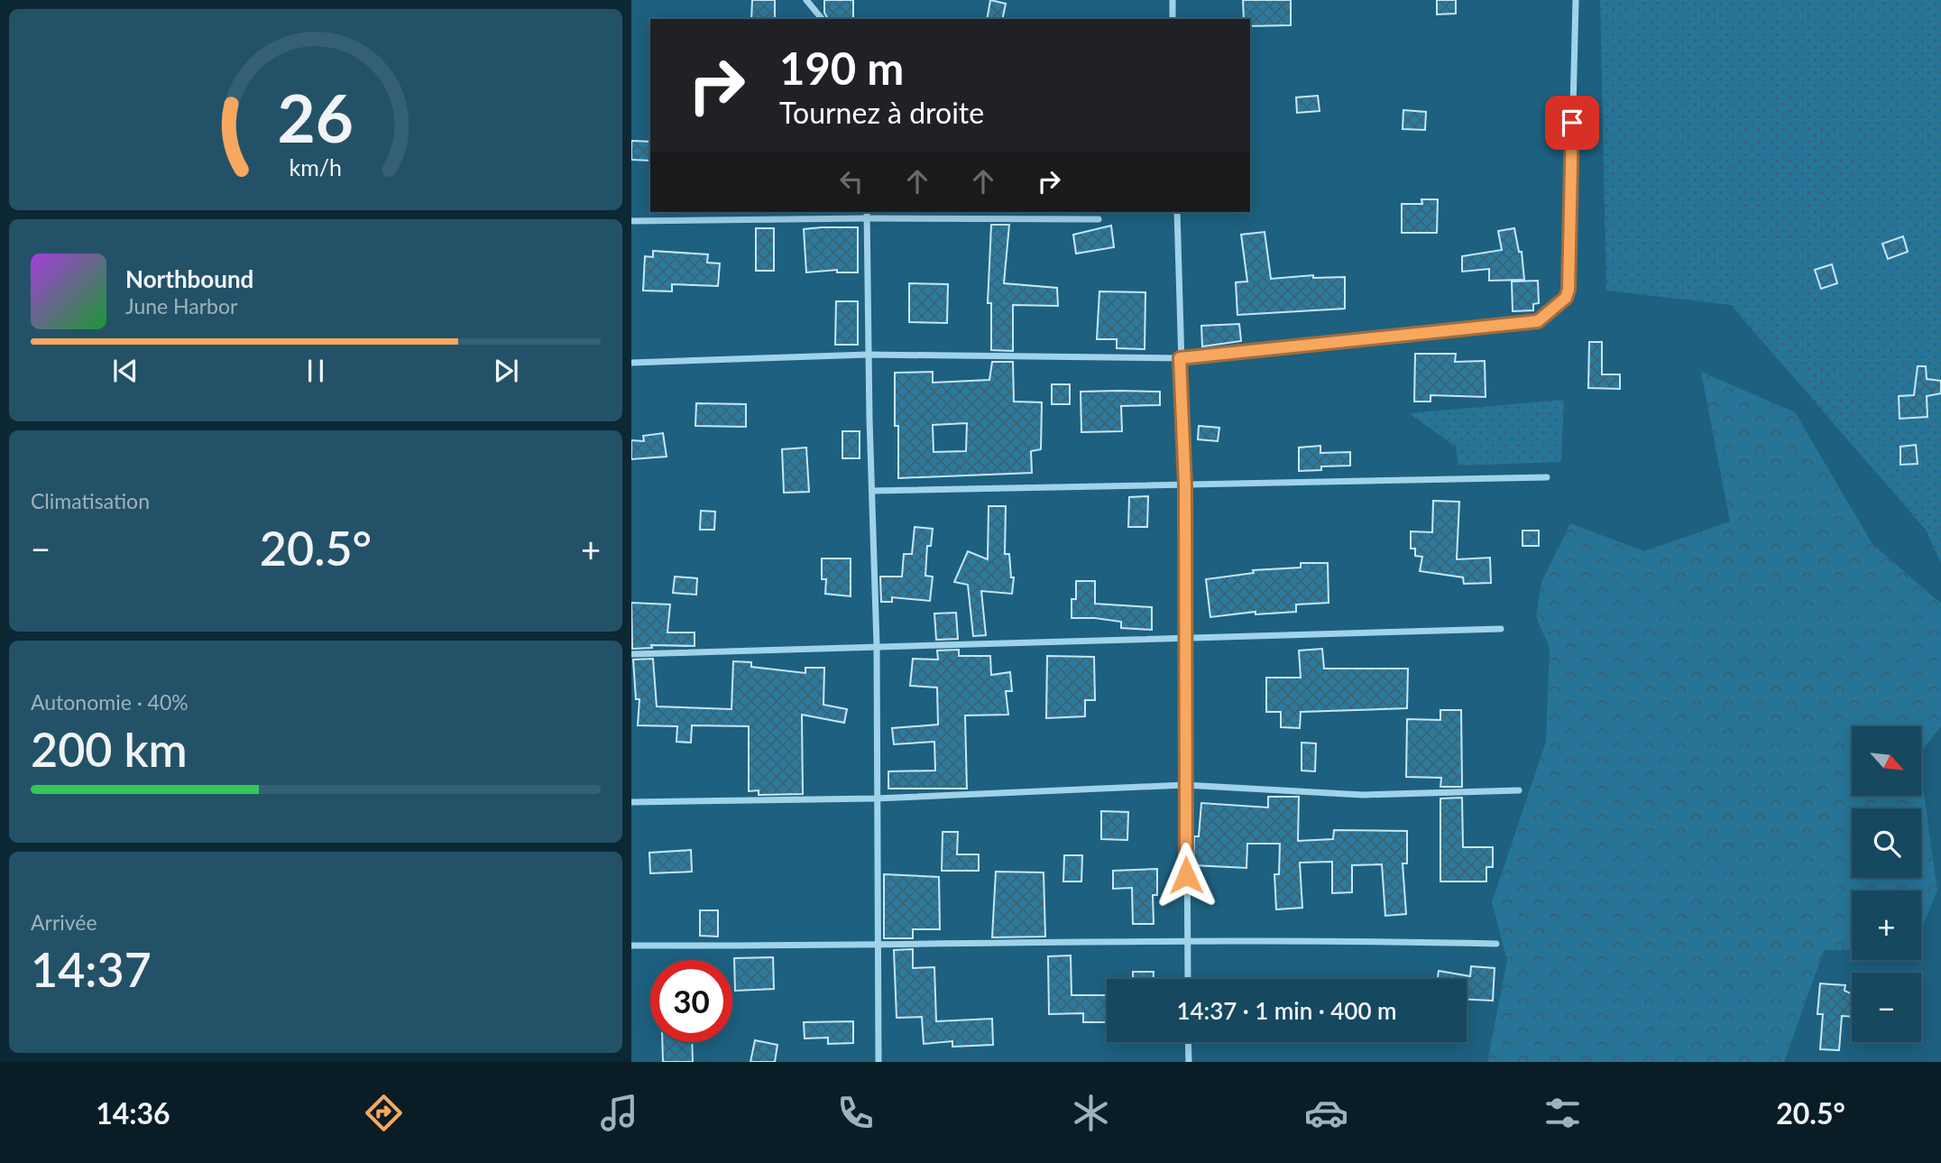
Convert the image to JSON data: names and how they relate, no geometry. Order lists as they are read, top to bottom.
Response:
{
  "north": "bottom right",
  "page": {
    "turn": ["190 m", "Tournez à droite"],
    "song": ["Northbound", "June Harbor"],
    "tile": [
      "Climatisation",
      ["Autonomie · 40%", "200 km"],
      ["Arrivée", "14:37"]
    ],
    "heat": ["−", "20.5°", "+"],
    "map_buttons": ["+", "−"],
    "limit": "30",
    "trip": "14:37 · 1 min · 400 m",
    "tabs": ["14:36", "20.5°"],
    "gauge": ["26", "km/h"]
  }
}
